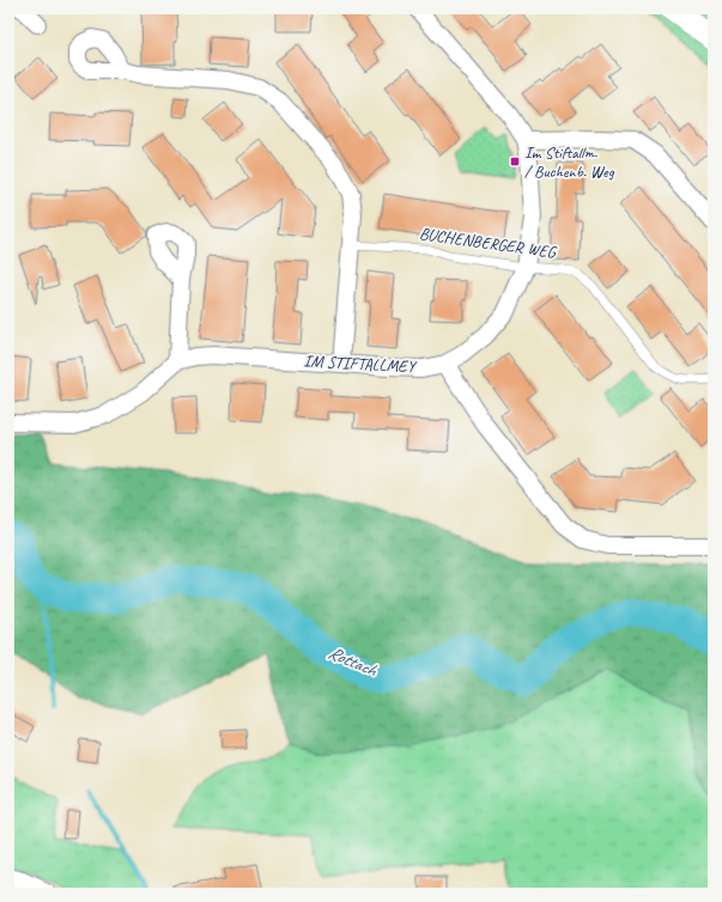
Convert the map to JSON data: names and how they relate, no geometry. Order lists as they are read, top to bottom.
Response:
{
  "streets": {
    "street": ["IM STIFTALLMEY"],
    "lane": ["BUCHENBERGER WEG"]
  },
  "crossings": [
    ["BUCHENBERGER WEG", "IM STIFTALLMEY"]
  ],
  "water": ["Rottach"],
  "places": {
    "transit": ["Im Stiftallm. / Buchenb. Weg"]
  }
}
